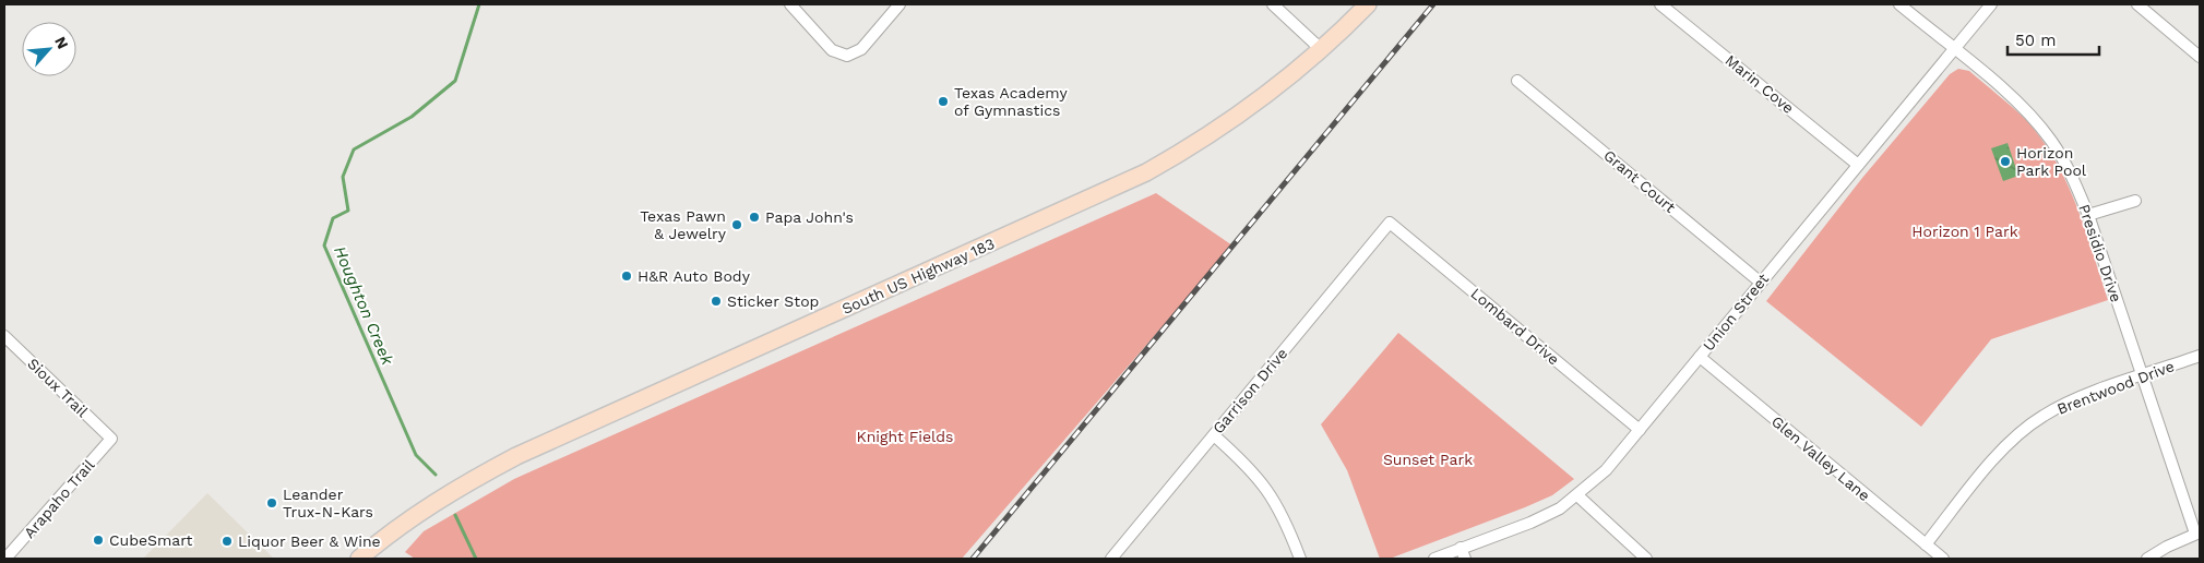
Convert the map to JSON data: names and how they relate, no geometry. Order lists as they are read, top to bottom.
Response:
{
  "streets": {
    "main road": ["South US Highway 183"],
    "street": [
      "Marin Cove",
      "Grant Court",
      "Presidio Drive",
      "Union Street",
      "Lombard Drive",
      "Sioux Trail",
      "Brentwood Drive",
      "Garrison Drive",
      "Glen Valley Lane",
      "Arapaho Trail"
    ]
  },
  "crossings": [
    ["Marin Cove", "Union Street"],
    ["Grant Court", "Union Street"],
    ["Presidio Drive", "Union Street"],
    ["Presidio Drive", "Brentwood Drive"],
    ["Union Street", "Lombard Drive"],
    ["Union Street", "Glen Valley Lane"],
    ["Lombard Drive", "Garrison Drive"],
    ["Sioux Trail", "Arapaho Trail"],
    ["Brentwood Drive", "Glen Valley Lane"]
  ],
  "water": ["Houghton Creek"],
  "parks": ["Horizon 1 Park", "Knight Fields", "Sunset Park"],
  "places": [
    "Texas Academy of Gymnastics",
    "Horizon Park Pool",
    "Papa John's",
    "Texas Pawn & Jewelry",
    "H&R Auto Body",
    "Sticker Stop",
    "Leander Trux-N-Kars",
    "CubeSmart",
    "Liquor Beer & Wine"
  ],
  "scale_bar": "50 m",
  "north": "top right"
}
